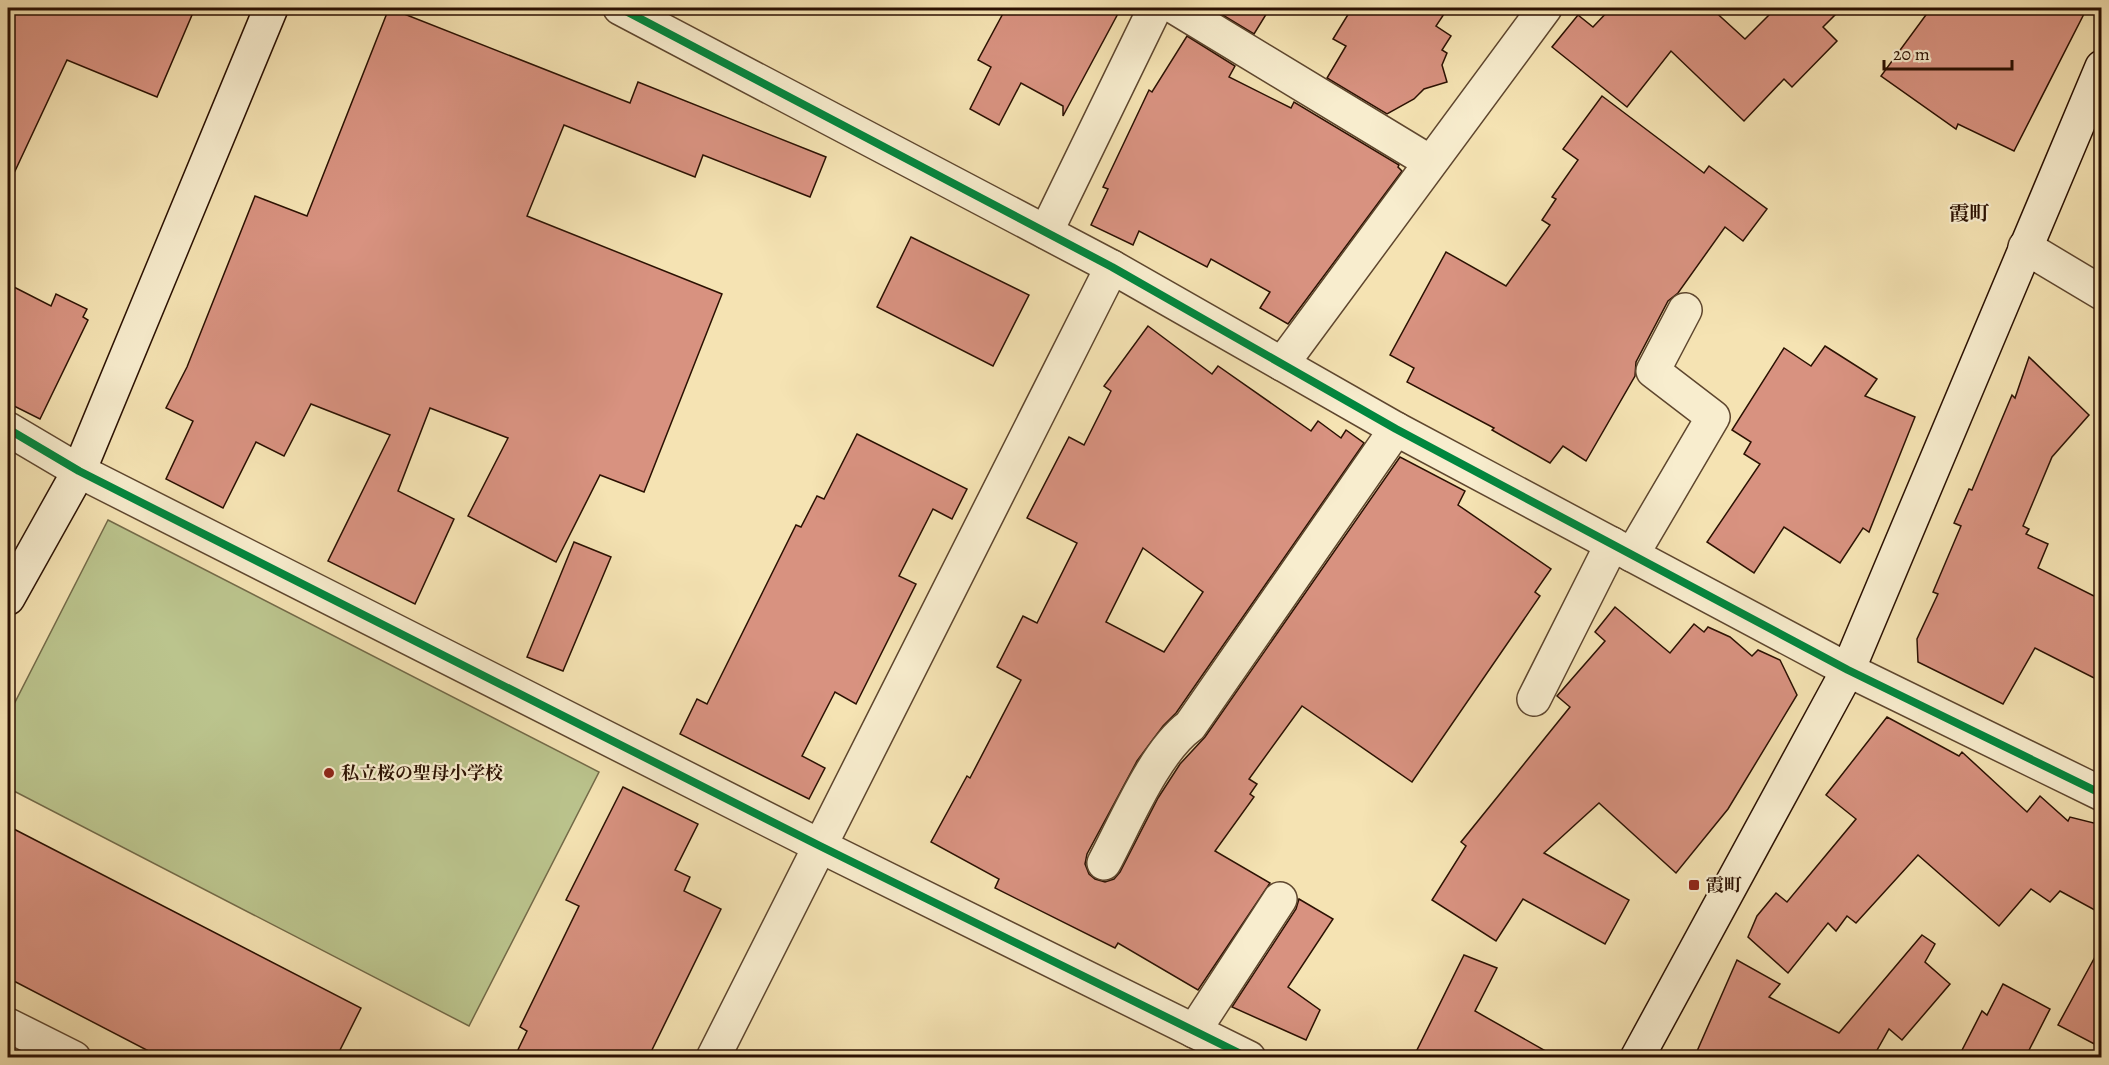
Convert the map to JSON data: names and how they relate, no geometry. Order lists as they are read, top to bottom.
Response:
{
  "districts": ["霞町"],
  "places": {
    "other": ["私立桜の聖母小学校"],
    "transit": ["霞町"]
  },
  "scale_bar": "20 m"
}
